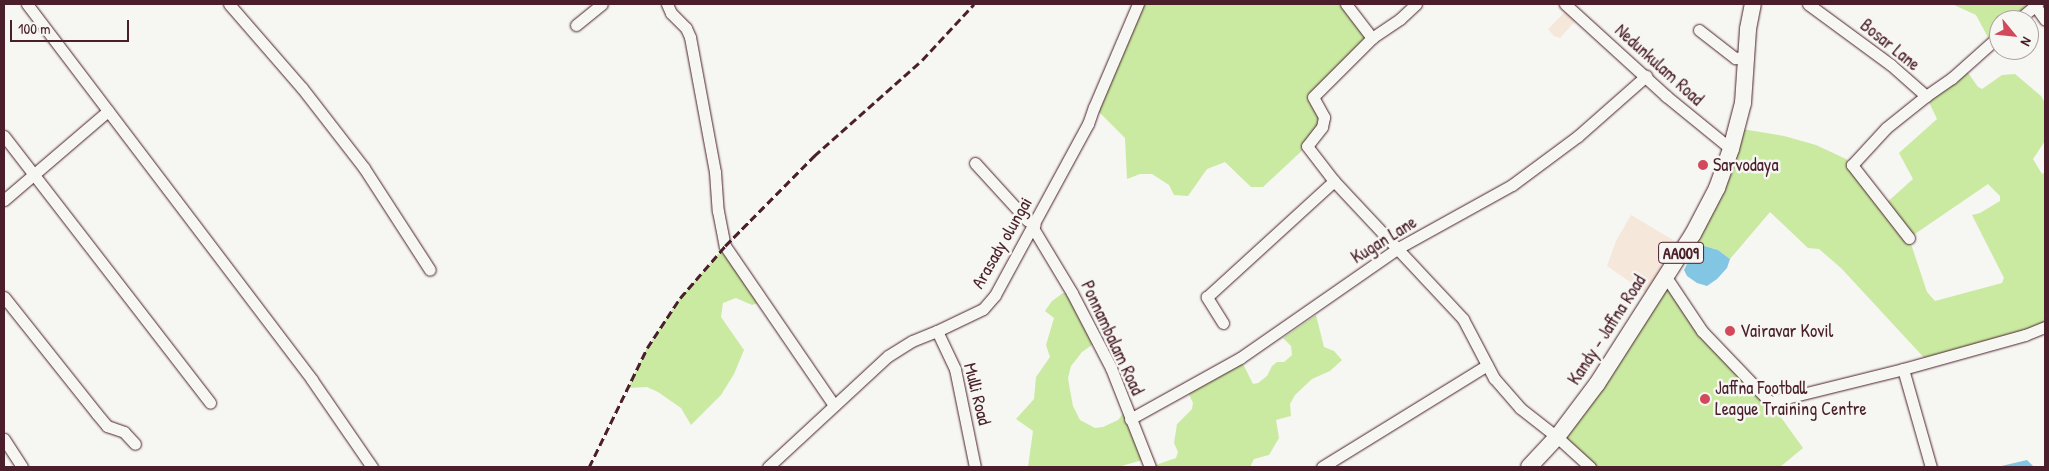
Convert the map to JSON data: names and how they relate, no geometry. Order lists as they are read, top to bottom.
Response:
{
  "streets": {
    "highway": ["AA009", "Kandy - Jaffna Road"],
    "street": [
      "Bosar Lane",
      "Nedunkulam Road",
      "Kugan Lane",
      "Arasady olungai",
      "Ponnambalam Road",
      "Mulli Road"
    ]
  },
  "crossings": [
    ["Nedunkulam Road", "Kugan Lane"],
    ["Nedunkulam Road", "Kandy - Jaffna Road"],
    ["Kugan Lane", "Ponnambalam Road"],
    ["Arasady olungai", "Ponnambalam Road"],
    ["Arasady olungai", "Mulli Road"]
  ],
  "places": ["Sarvodaya", "Vairavar Kovil", "Jaffna Football League Training Centre"],
  "scale_bar": "100 m",
  "north": "bottom right"
}
